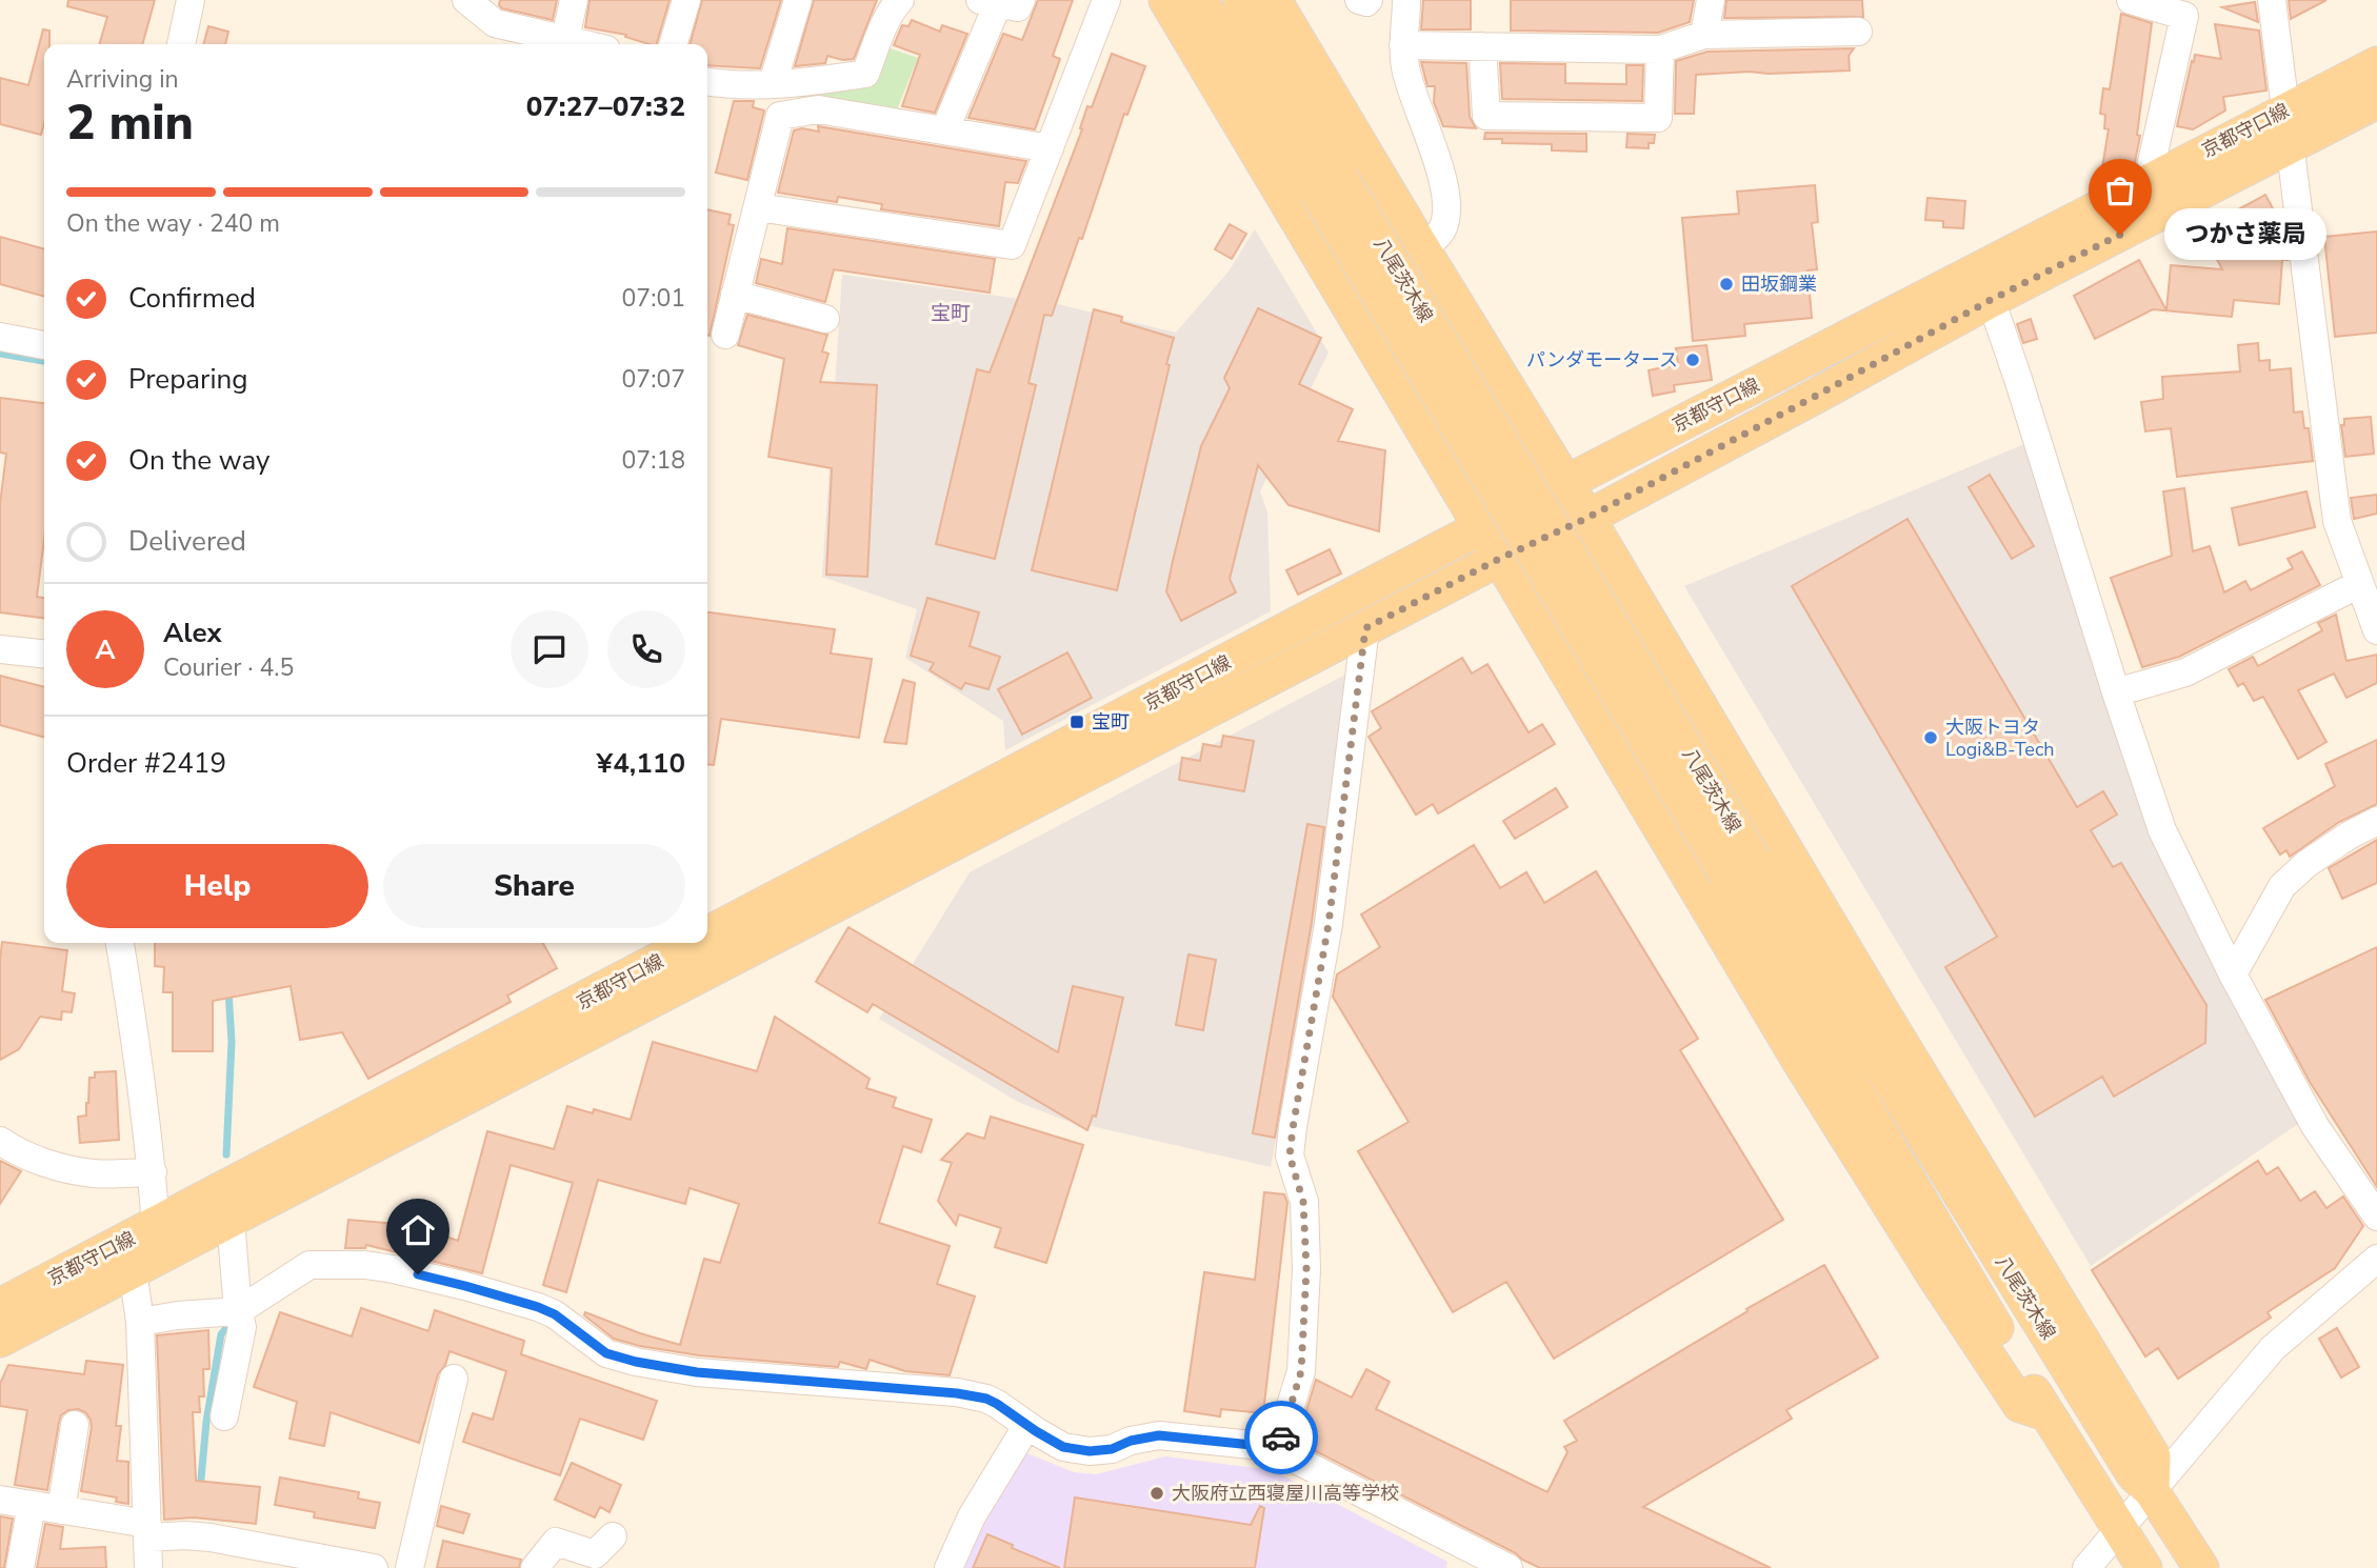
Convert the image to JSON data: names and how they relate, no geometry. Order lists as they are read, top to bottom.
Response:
{
  "streets": {
    "main road": ["京都守口線", "八尾茨木線"]
  },
  "districts": ["宝町"],
  "places": {
    "other": [
      "つかさ薬局",
      "田坂鋼業",
      "パンダモータース",
      "大阪トヨタ Logi&B-Tech",
      "大阪府立西寝屋川高等学校"
    ],
    "transit": ["宝町"]
  },
  "page": {
    "heading": ["2 min", "Arriving in", "07:27–07:32"],
    "panel": [
      "Alex",
      "Courier · 4.5",
      "Order #2419",
      "¥4,110"
    ],
    "bar": "On the way · 240 m",
    "bubble": "つかさ薬局",
    "list": [
      ["Confirmed", "07:01"],
      ["Preparing", "07:07"],
      ["On the way", "07:18"],
      "Delivered"
    ],
    "round": "A",
    "buttons": ["Help", "Share"]
  }
}
